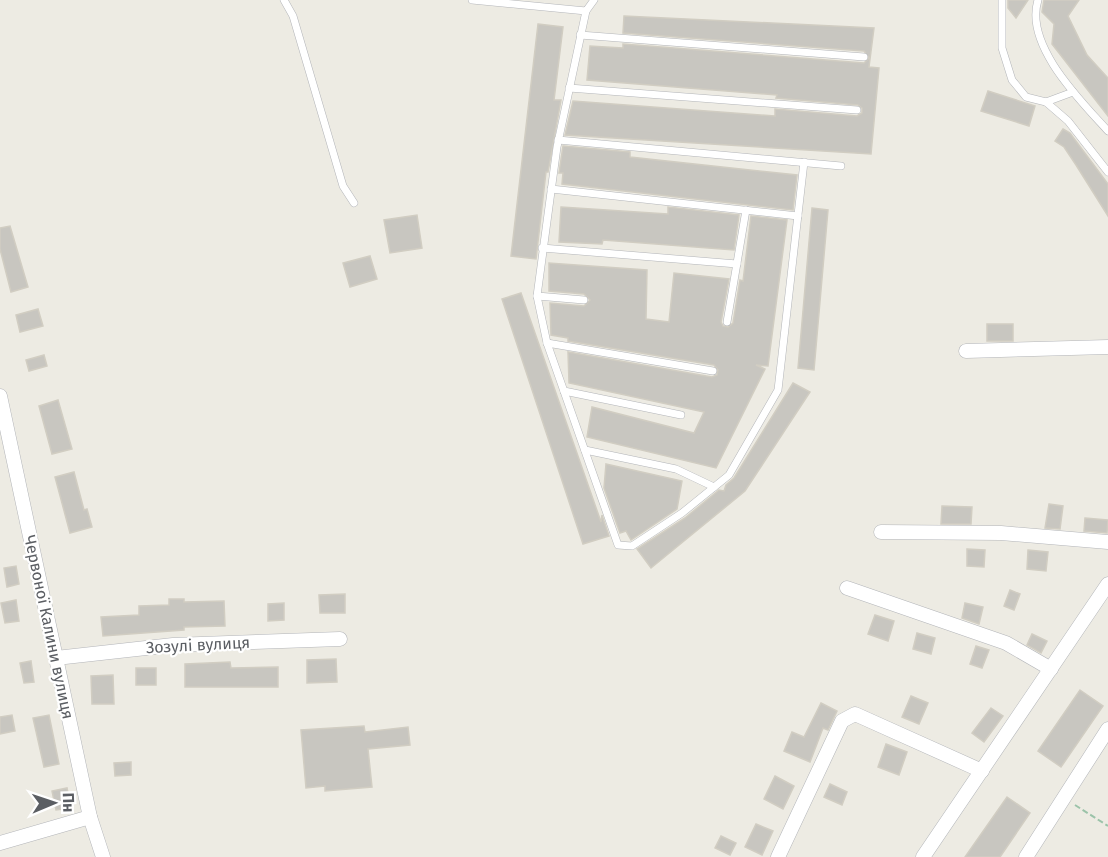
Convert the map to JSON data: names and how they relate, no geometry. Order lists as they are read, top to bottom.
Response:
{
  "streets": {
    "street": ["Червоної Калини вулиця", "Зозулі вулиця"]
  },
  "crossings": [
    ["Червоної Калини вулиця", "Зозулі вулиця"]
  ],
  "north": "right"
}
